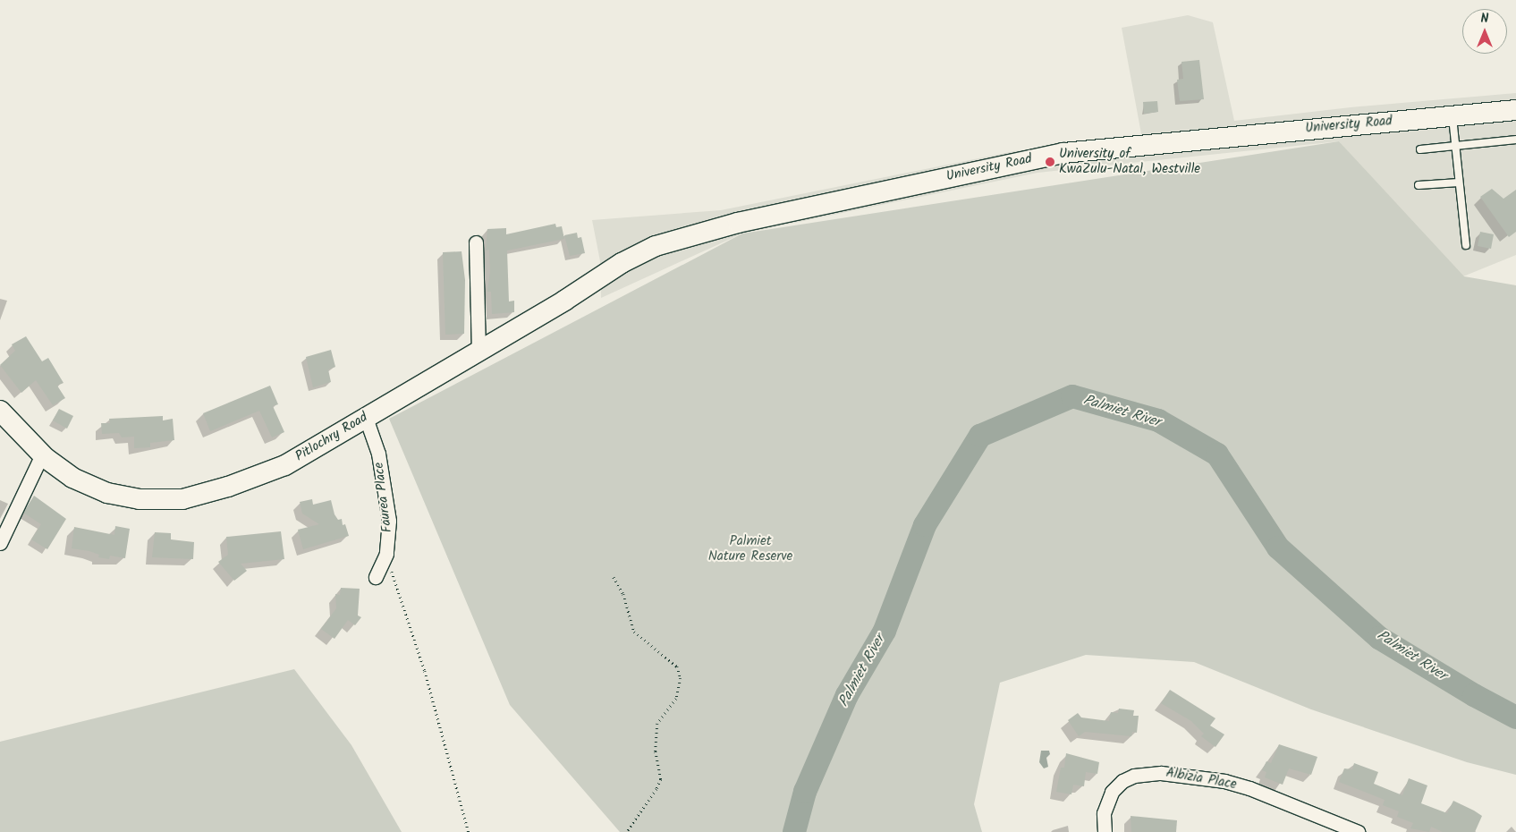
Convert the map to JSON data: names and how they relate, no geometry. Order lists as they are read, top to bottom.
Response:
{
  "streets": {
    "street": [
      "University Road",
      "Pitlochry Road",
      "Faurea Place",
      "Albizia Place"
    ]
  },
  "crossings": [
    ["University Road", "Pitlochry Road"],
    ["Pitlochry Road", "Faurea Place"]
  ],
  "water": ["Palmiet River"],
  "parks": ["Palmiet Nature Reserve"],
  "places": ["University of KwaZulu-Natal, Westville"],
  "north": "top"
}
